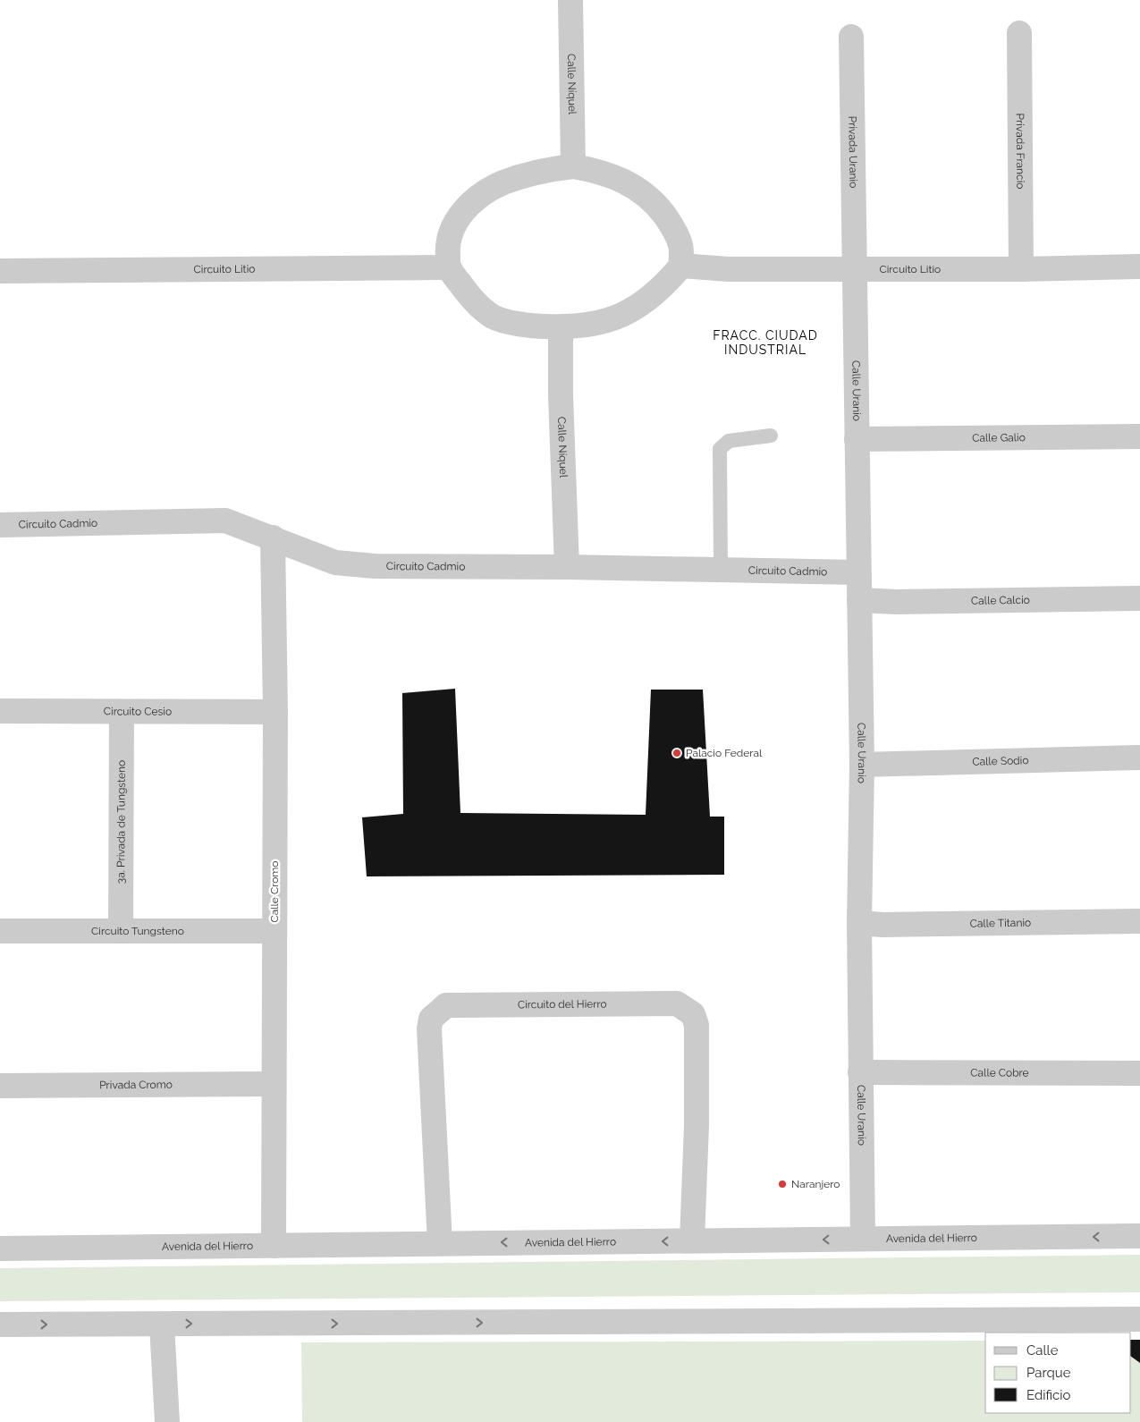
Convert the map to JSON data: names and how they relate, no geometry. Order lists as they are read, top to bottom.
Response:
{
  "streets": {
    "street": [
      "Calle Níquel",
      "Privada Francio",
      "Privada Uranio",
      "Circuito Litio",
      "Calle Uranio",
      "Calle Galio",
      "Circuito Cadmio",
      "Calle Calcio",
      "Circuito Cesio",
      "Calle Sodio",
      "3a. Privada de Tungsteno",
      "Calle Cromo",
      "Calle Titanio",
      "Circuito Tungsteno",
      "Circuito del Hierro",
      "Calle Cobre",
      "Privada Cromo",
      "Avenida del Hierro"
    ]
  },
  "crossings": [
    ["Calle Níquel", "Circuito Cadmio"],
    ["Privada Francio", "Circuito Litio"],
    ["Privada Uranio", "Circuito Litio"],
    ["Privada Uranio", "Calle Uranio"],
    ["Circuito Litio", "Calle Uranio"],
    ["Calle Uranio", "Calle Galio"],
    ["Calle Uranio", "Circuito Cadmio"],
    ["Calle Uranio", "Calle Calcio"],
    ["Calle Uranio", "Calle Sodio"],
    ["Calle Uranio", "Calle Titanio"],
    ["Calle Uranio", "Calle Cobre"],
    ["Calle Uranio", "Avenida del Hierro"],
    ["Circuito Cadmio", "Calle Cromo"],
    ["Circuito Cesio", "3a. Privada de Tungsteno"],
    ["Circuito Cesio", "Calle Cromo"],
    ["3a. Privada de Tungsteno", "Circuito Tungsteno"],
    ["Calle Cromo", "Circuito Tungsteno"],
    ["Calle Cromo", "Privada Cromo"],
    ["Calle Cromo", "Avenida del Hierro"],
    ["Circuito del Hierro", "Avenida del Hierro"]
  ],
  "districts": ["FRACC. CIUDAD INDUSTRIAL"],
  "places": ["Palacio Federal", "Naranjero"],
  "legend": ["Calle", "Parque", "Edificio"]
}
